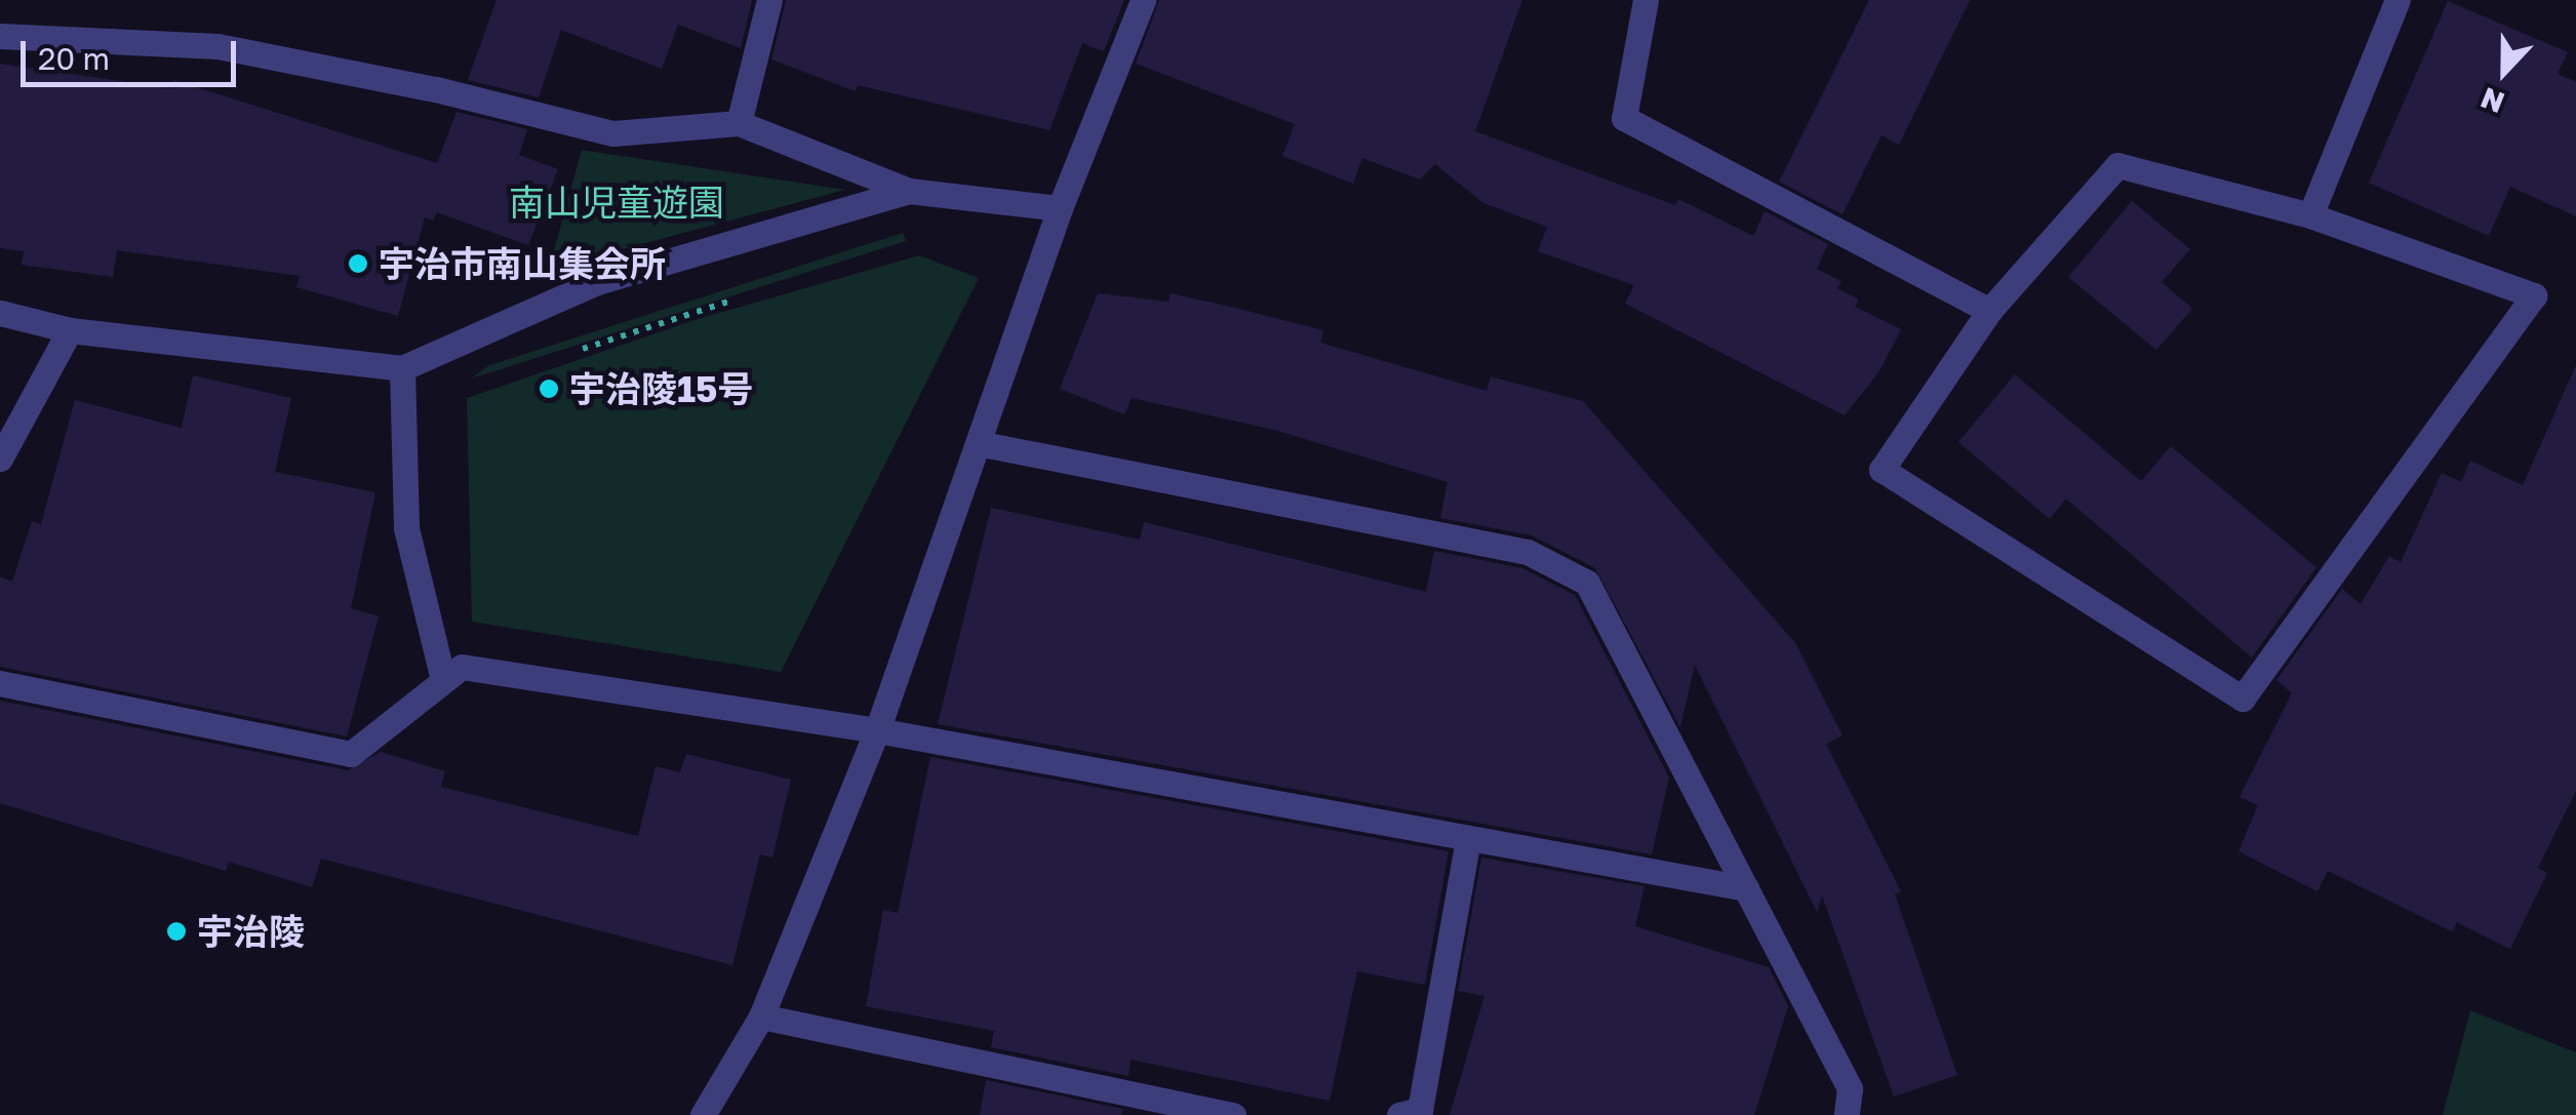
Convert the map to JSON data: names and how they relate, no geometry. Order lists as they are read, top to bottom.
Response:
{
  "parks": ["南山児童遊園"],
  "places": ["宇治市南山集会所", "宇治陵15号", "宇治陵"],
  "scale_bar": "20 m",
  "north": "bottom"
}
